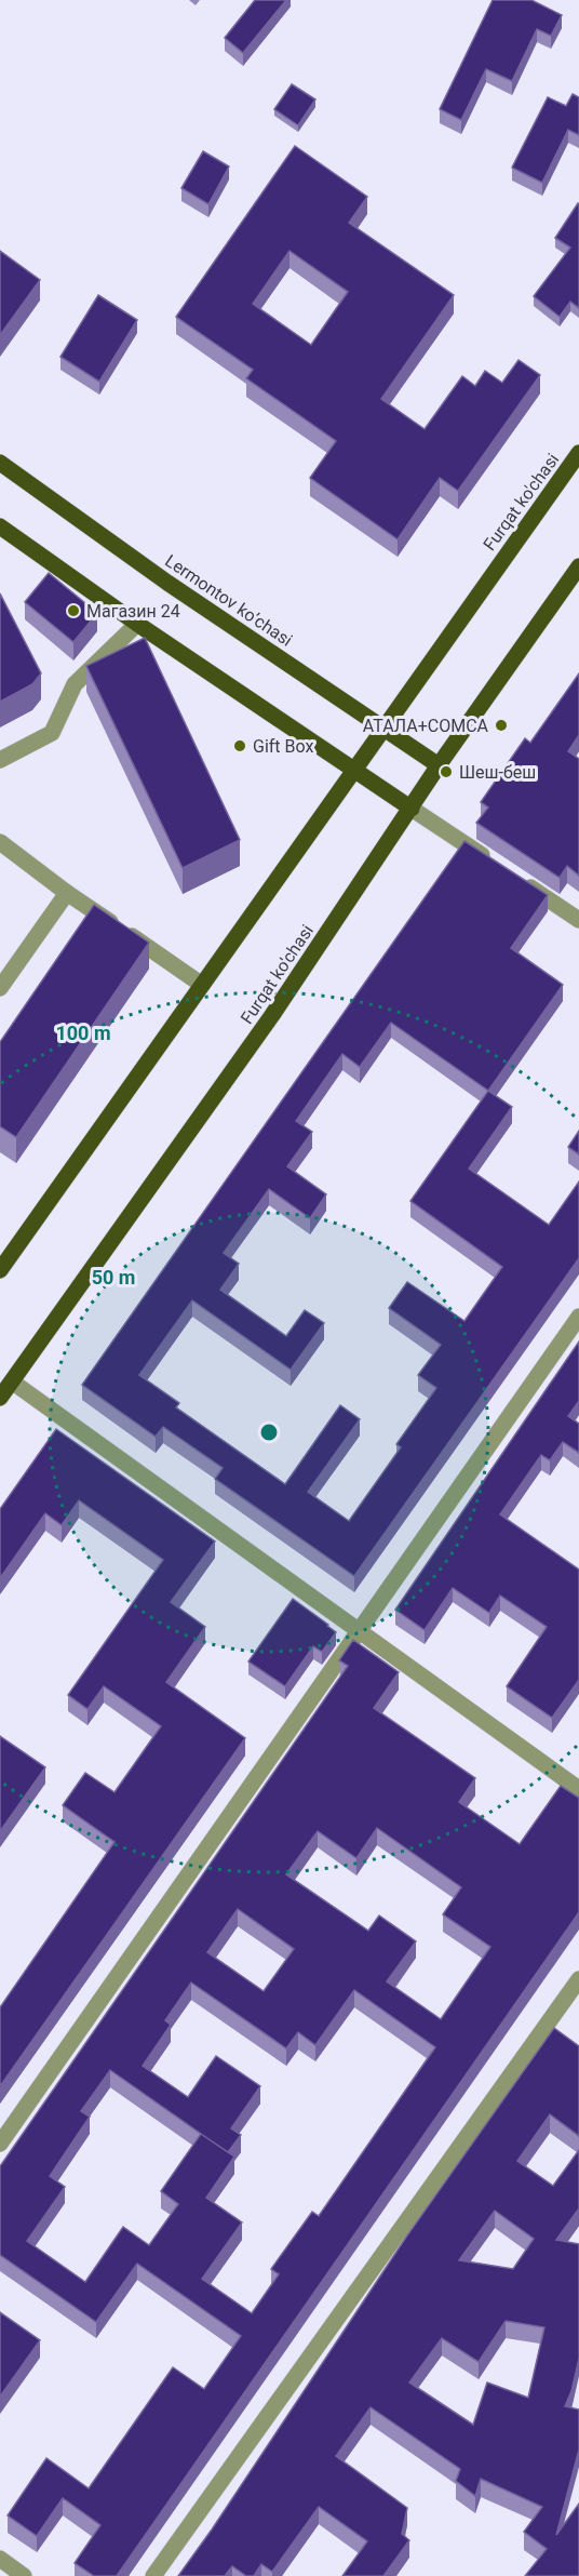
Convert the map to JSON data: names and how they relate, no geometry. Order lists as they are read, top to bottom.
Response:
{
  "streets": {
    "main road": ["Furqat ko'chasi", "Lermontov ko’chasi"]
  },
  "crossings": [
    ["Furqat ko'chasi", "Lermontov ko’chasi"]
  ],
  "places": [
    "Магазин 24",
    "АТАЛА+СОМСА",
    "Gift Box",
    "Шеш-беш"
  ],
  "rings": ["100 m", "50 m"]
}
